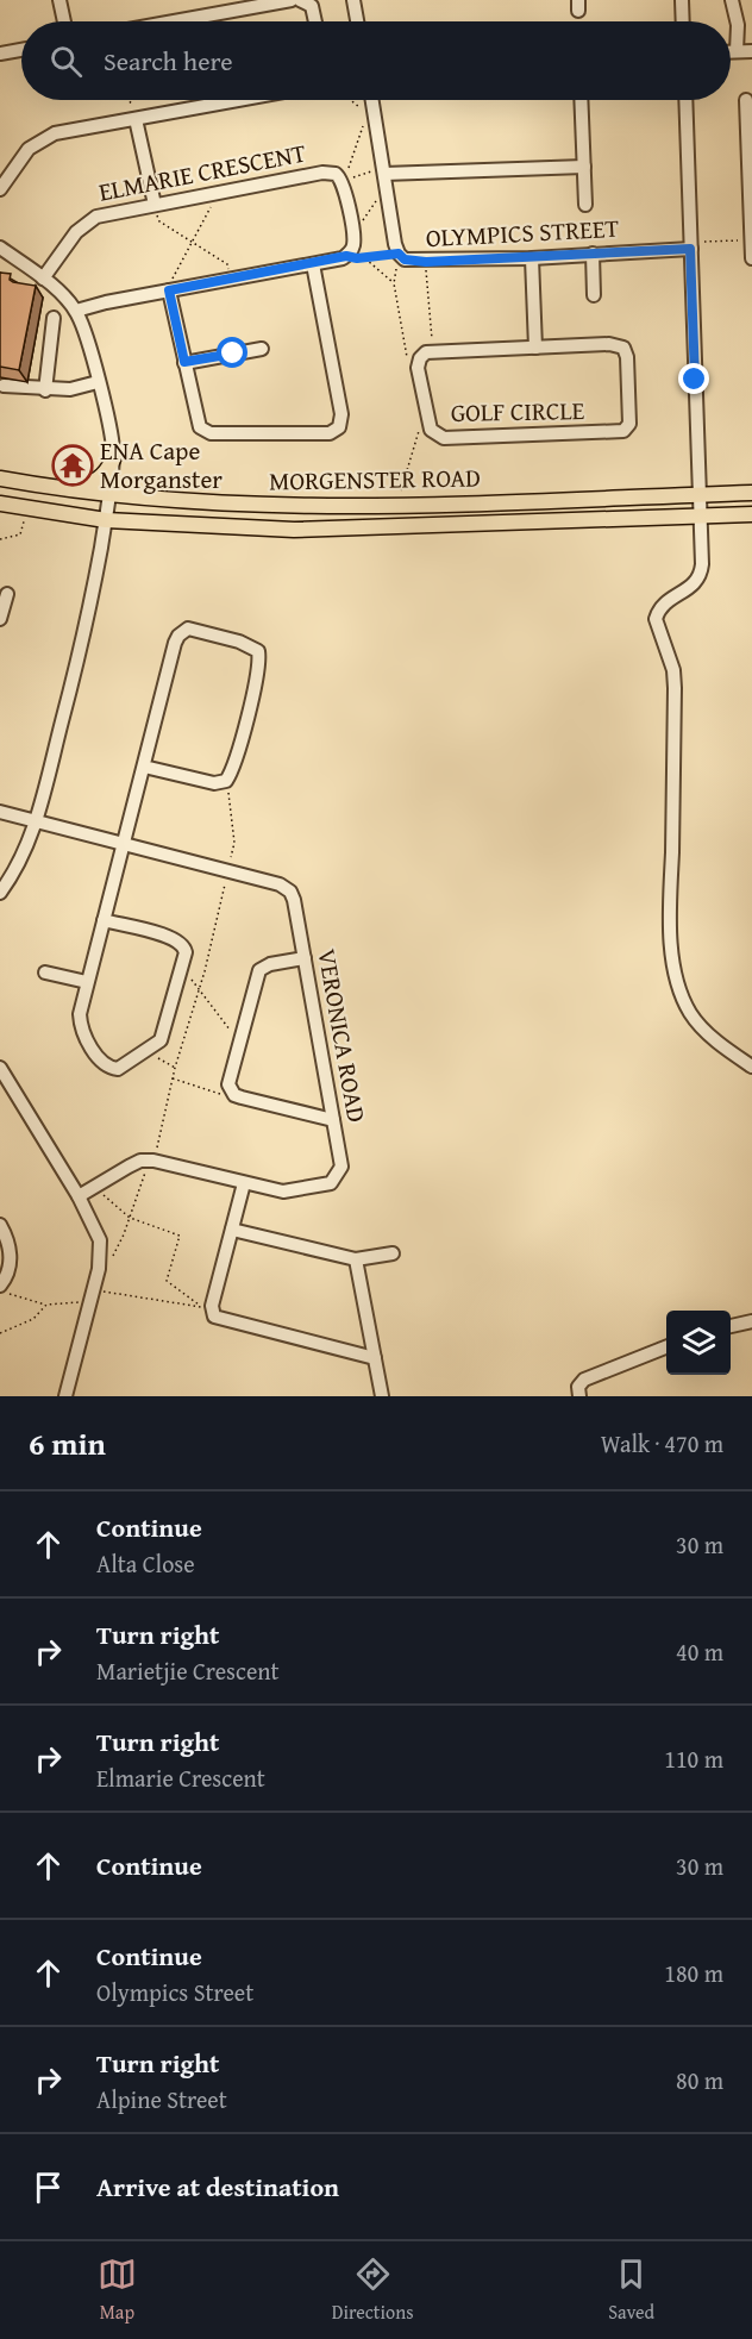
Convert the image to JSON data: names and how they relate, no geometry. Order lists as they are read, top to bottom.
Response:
{
  "streets": {
    "main road": ["MORGENSTER ROAD"],
    "street": [
      "ELMARIE CRESCENT",
      "OLYMPICS STREET",
      "GOLF CIRCLE",
      "VERONICA ROAD"
    ]
  },
  "places": {
    "temple": ["ENA Cape Morganster"]
  },
  "page": {
    "search": "Search here",
    "heading": ["6 min", "Walk · 470 m"],
    "list": [
      ["Continue", "Alta Close", "30 m"],
      ["Turn right", "Marietjie Crescent", "40 m"],
      ["Turn right", "Elmarie Crescent", "110 m"],
      ["Continue", "30 m"],
      ["Continue", "Olympics Street", "180 m"],
      ["Turn right", "Alpine Street", "80 m"],
      "Arrive at destination"
    ],
    "nav": ["Map", "Directions", "Saved"]
  }
}
